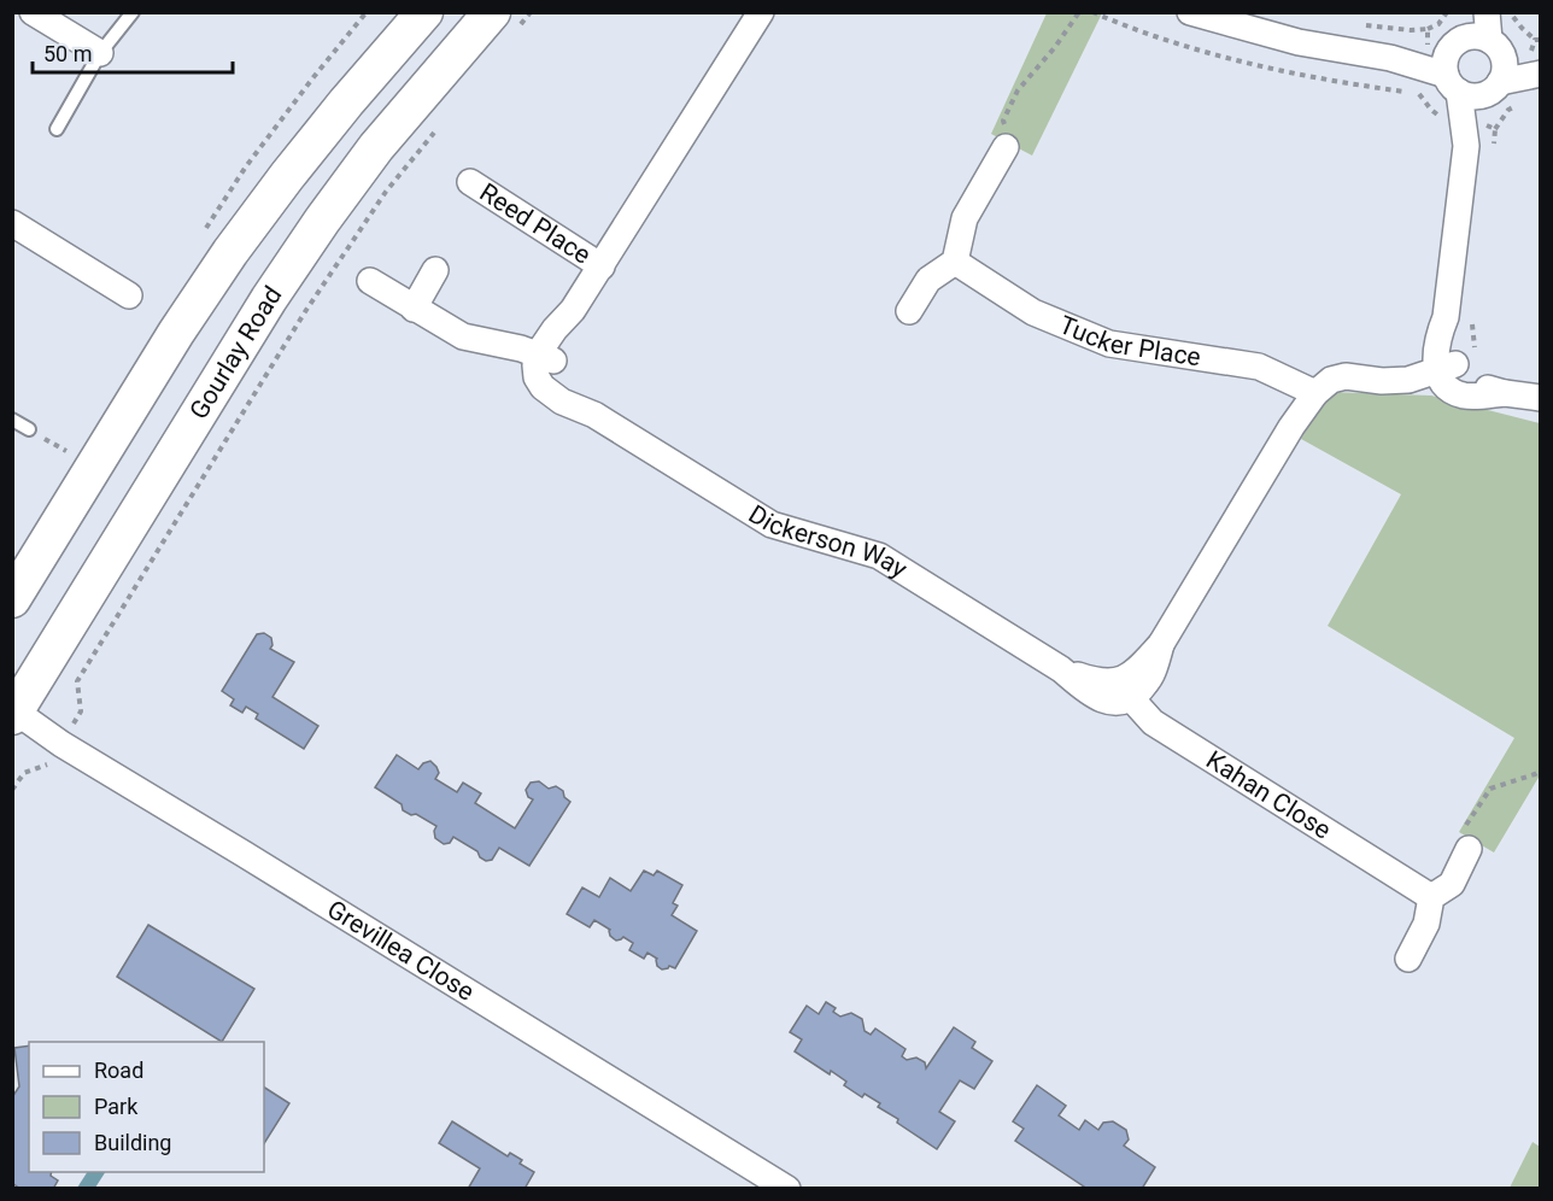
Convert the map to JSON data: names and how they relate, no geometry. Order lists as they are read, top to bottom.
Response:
{
  "streets": {
    "main road": ["Gourlay Road"],
    "street": [
      "Reed Place",
      "Tucker Place",
      "Dickerson Way",
      "Kahan Close",
      "Grevillea Close"
    ]
  },
  "crossings": [
    ["Gourlay Road", "Grevillea Close"],
    ["Dickerson Way", "Kahan Close"]
  ],
  "legend": ["Road", "Park", "Building"],
  "scale_bar": "50 m"
}
